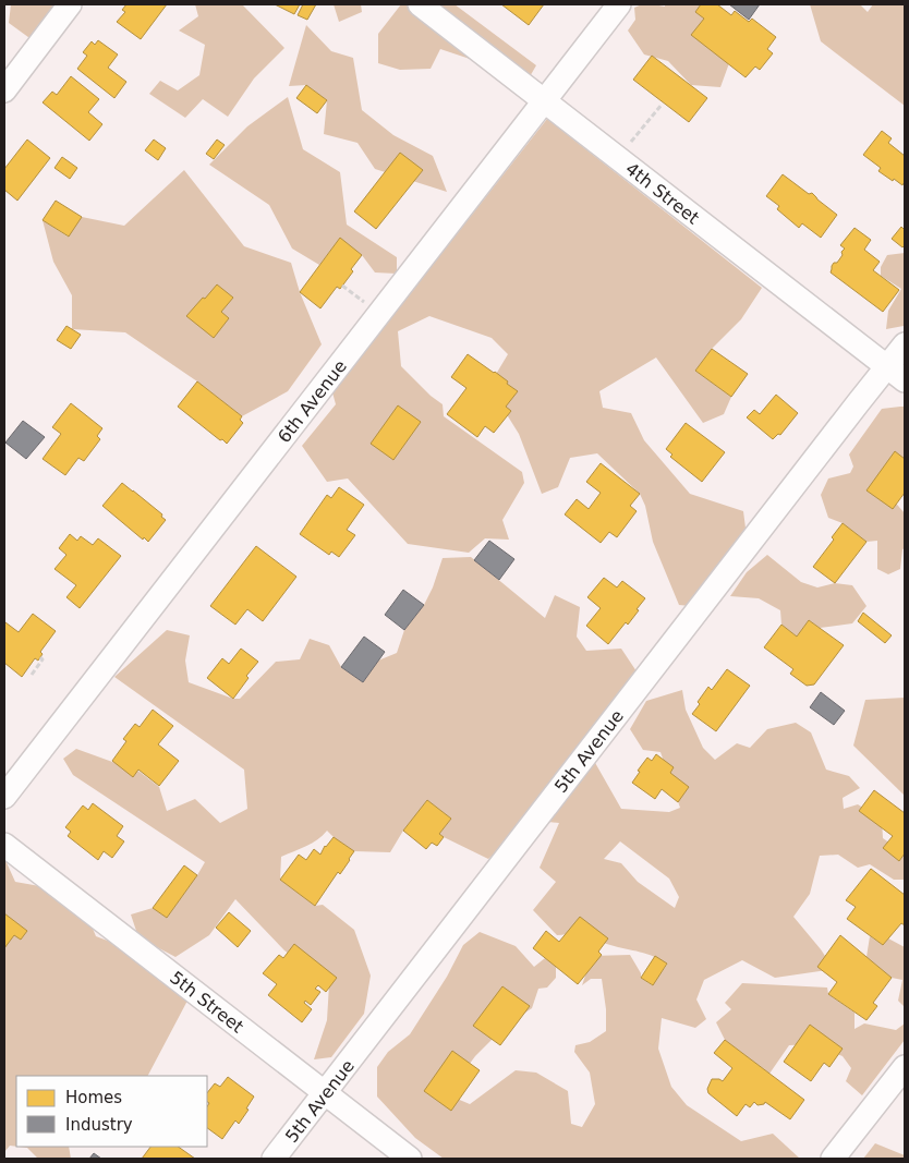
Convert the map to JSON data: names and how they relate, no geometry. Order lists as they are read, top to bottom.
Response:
{
  "streets": {
    "street": [
      "4th Street",
      "6th Avenue",
      "5th Avenue",
      "5th Street"
    ]
  },
  "crossings": [
    ["4th Street", "6th Avenue"],
    ["4th Street", "5th Avenue"],
    ["5th Avenue", "5th Street"]
  ],
  "legend": ["Homes", "Industry"]
}
